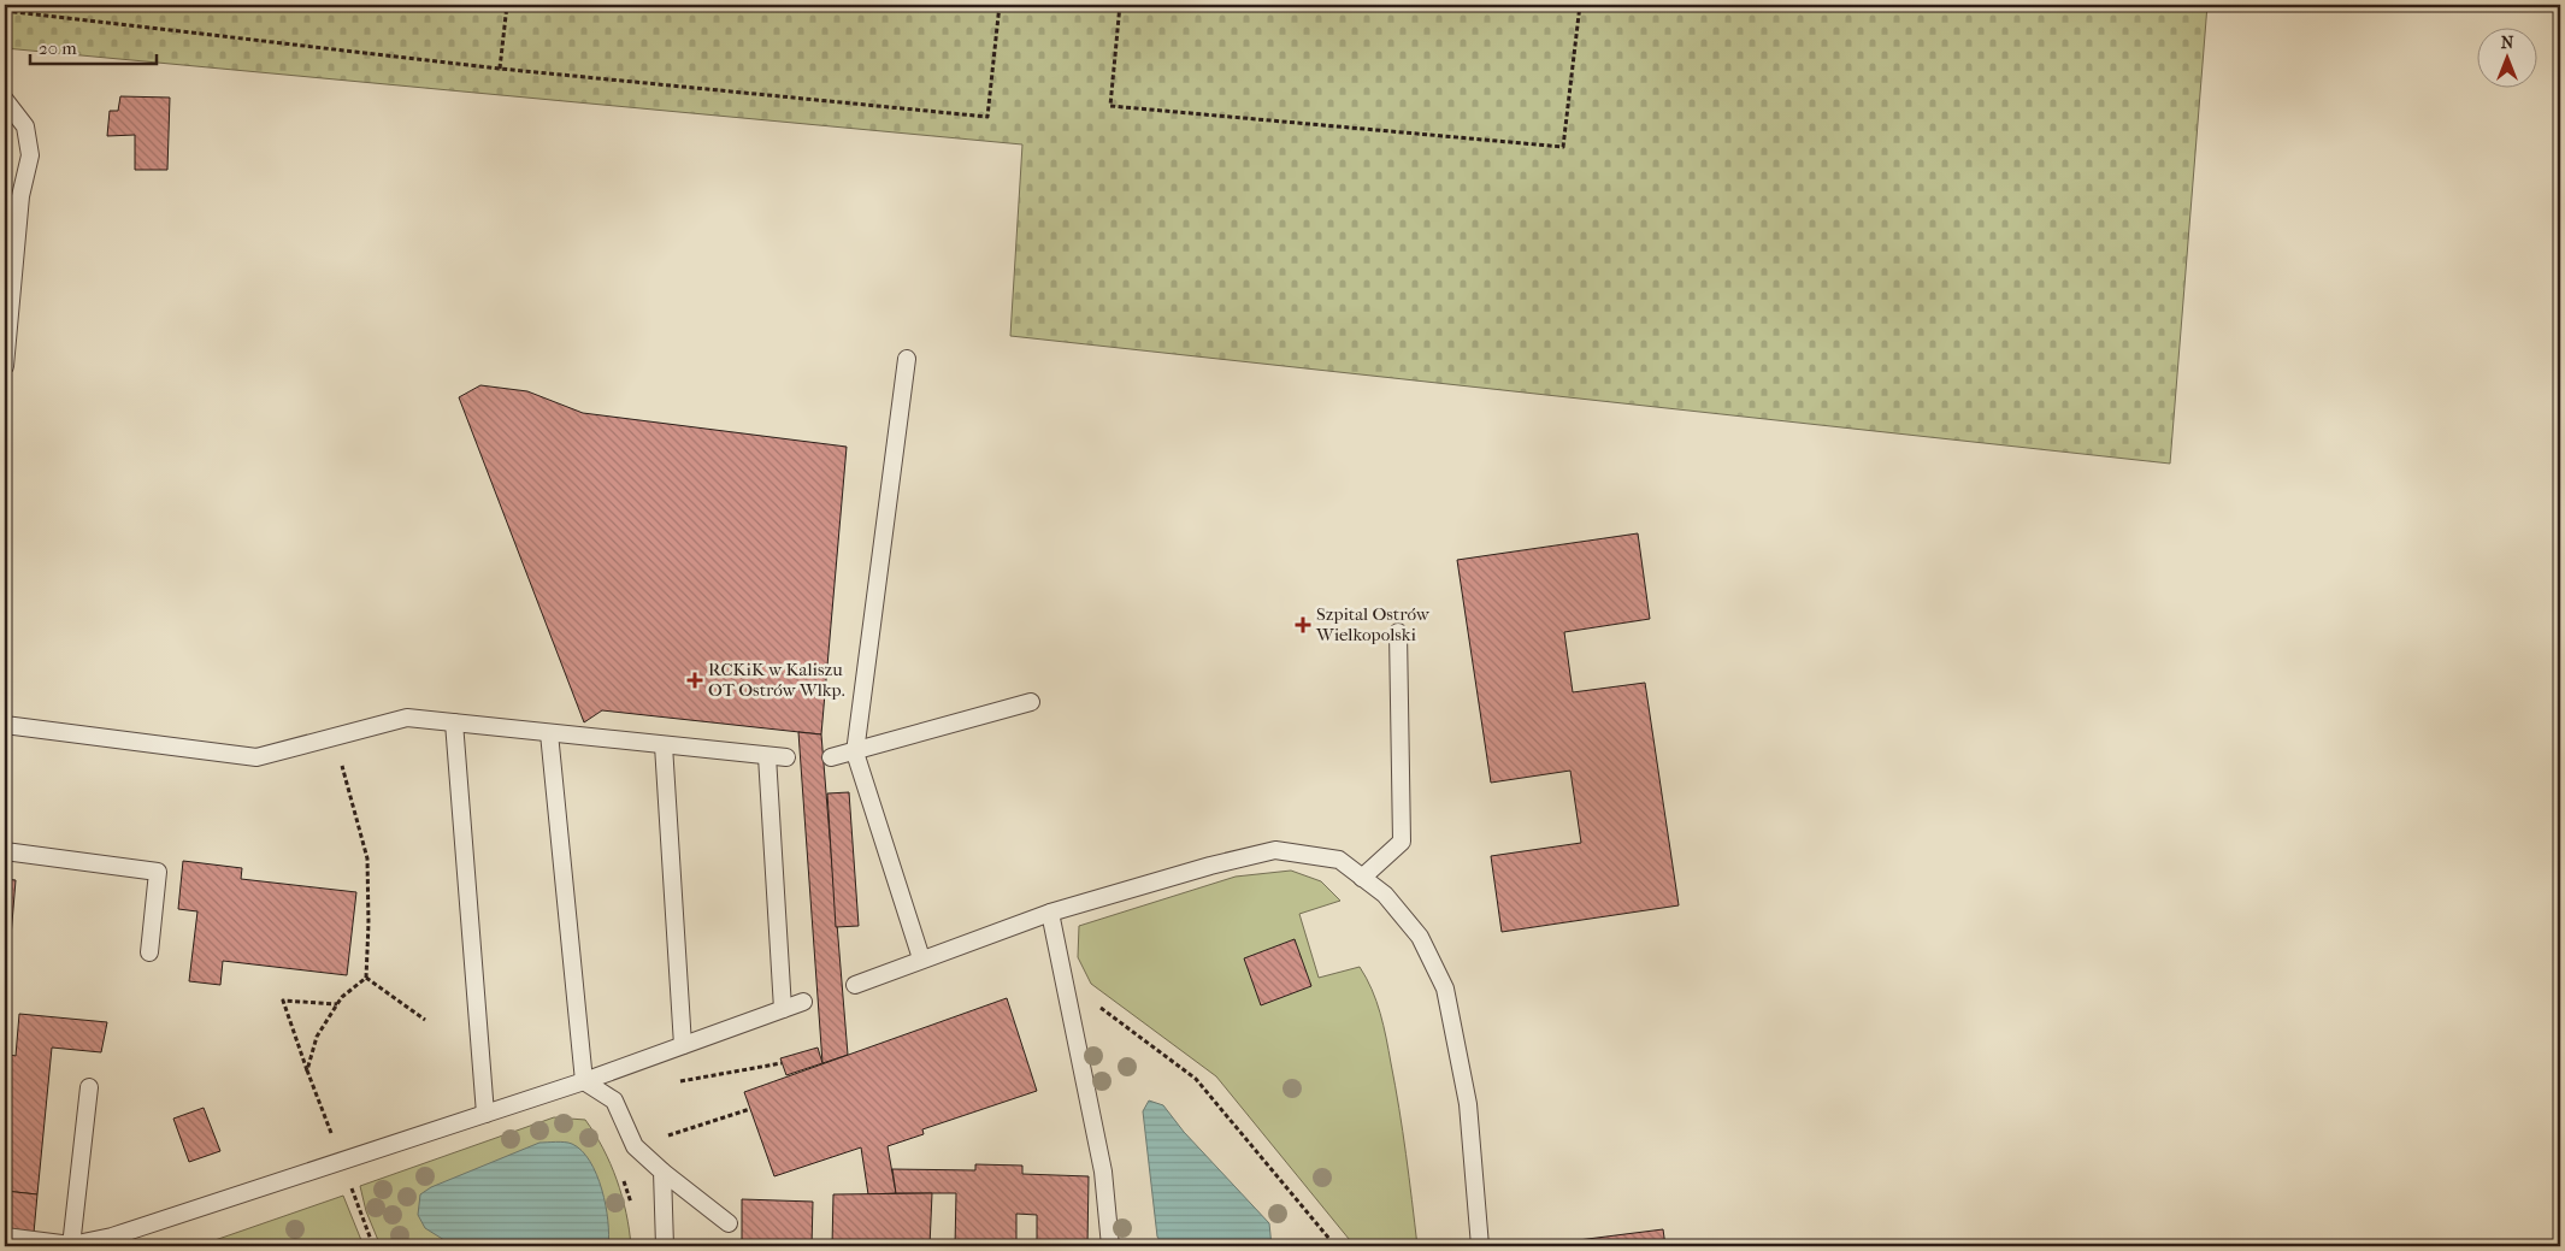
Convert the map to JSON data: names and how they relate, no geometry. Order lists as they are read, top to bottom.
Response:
{
  "places": {
    "health": ["Szpital Ostrów Wielkopolski", "RCKiK w Kaliszu OT Ostrów Wlkp."]
  },
  "scale_bar": "20 m",
  "north": "top"
}
